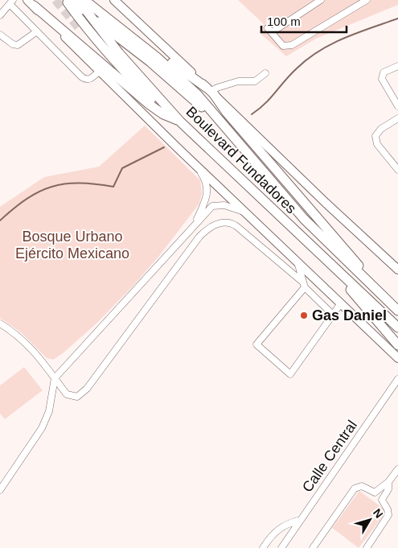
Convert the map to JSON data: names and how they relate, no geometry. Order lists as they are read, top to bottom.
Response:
{
  "streets": {
    "highway": ["Boulevard Fundadores"],
    "street": ["Calle Central"]
  },
  "parks": ["Bosque Urbano Ejército Mexicano"],
  "places": ["Gas Daniel"],
  "scale_bar": "100 m",
  "north": "top right"
}
